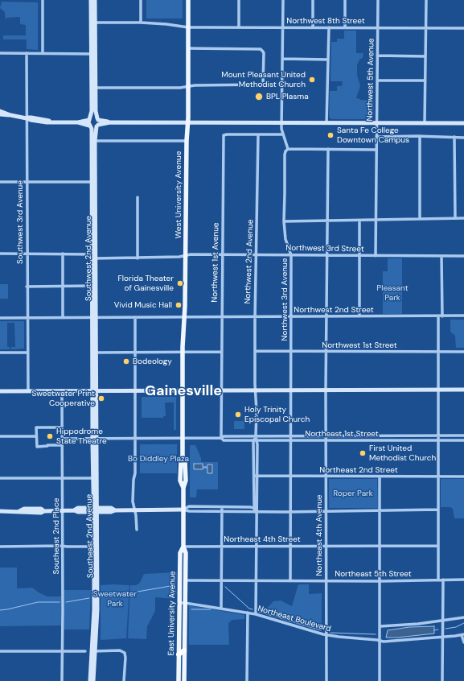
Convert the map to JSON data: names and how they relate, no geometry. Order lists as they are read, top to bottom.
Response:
{
  "streets": {
    "main road": ["West University Avenue", "East University Avenue"],
    "street": [
      "Northwest 8th Street",
      "Northwest 5th Avenue",
      "Southwest 3rd Avenue",
      "Northwest 3rd Street",
      "Southwest 2nd Avenue",
      "Northwest 2nd Avenue",
      "Northwest 1st Avenue",
      "Northwest 3rd Avenue",
      "Northwest 2nd Street",
      "Northwest 1st Street",
      "Northeast 1st Street",
      "Northeast 2nd Street",
      "Northeast 4th Avenue",
      "Southeast 2nd Place",
      "Southeast 2nd Avenue",
      "Northeast 4th Street",
      "Northeast 5th Street",
      "Northeast Boulevard"
    ]
  },
  "crossings": [
    ["Northwest 8th Street", "Northwest 5th Avenue"],
    ["Northwest 8th Street", "West University Avenue"],
    ["Northwest 5th Avenue", "Northwest 3rd Street"],
    ["West University Avenue", "Northwest 3rd Street"],
    ["West University Avenue", "Northwest 2nd Street"],
    ["West University Avenue", "East University Avenue"],
    ["Southwest 3rd Avenue", "Northwest 3rd Street"],
    ["Southwest 3rd Avenue", "Northwest 2nd Street"],
    ["Northwest 3rd Street", "Southwest 2nd Avenue"],
    ["Northwest 3rd Street", "Northwest 2nd Avenue"],
    ["Northwest 3rd Street", "Northwest 1st Avenue"],
    ["Northwest 3rd Street", "Northwest 3rd Avenue"],
    ["Northwest 3rd Street", "Northeast 4th Avenue"],
    ["Southwest 2nd Avenue", "Northwest 2nd Street"],
    ["Northwest 2nd Avenue", "Northwest 1st Avenue"],
    ["Northwest 2nd Avenue", "Northwest 2nd Street"],
    ["Northwest 2nd Avenue", "Northwest 1st Street"],
    ["Northwest 2nd Avenue", "Northeast 1st Street"],
    ["Northwest 1st Avenue", "Northwest 2nd Street"],
    ["Northwest 1st Avenue", "Northeast 1st Street"],
    ["Northwest 3rd Avenue", "Northwest 2nd Street"],
    ["Northwest 3rd Avenue", "Northwest 1st Street"],
    ["Northwest 3rd Avenue", "Northeast 1st Street"],
    ["Northwest 3rd Avenue", "Northeast 2nd Street"],
    ["Northwest 3rd Avenue", "Northeast 4th Street"],
    ["Northwest 3rd Avenue", "Northeast 5th Street"],
    ["Northwest 2nd Street", "Northeast 4th Avenue"],
    ["Northwest 1st Street", "Northeast 4th Avenue"],
    ["Northeast 1st Street", "Northeast 4th Avenue"],
    ["Northeast 1st Street", "Southeast 2nd Place"],
    ["Northeast 1st Street", "Southeast 2nd Avenue"],
    ["Northeast 1st Street", "East University Avenue"],
    ["Northeast 2nd Street", "Northeast 4th Avenue"],
    ["Northeast 4th Avenue", "Northeast 4th Street"],
    ["Northeast 4th Avenue", "Northeast 5th Street"],
    ["Northeast 4th Avenue", "Northeast Boulevard"],
    ["Northeast 4th Street", "East University Avenue"],
    ["Northeast 5th Street", "East University Avenue"],
    ["East University Avenue", "Northeast Boulevard"]
  ],
  "districts": ["Gainesville"],
  "parks": [
    "Pleasant Park",
    "Bo Diddley Plaza",
    "Roper Park",
    "Sweetwater Park"
  ],
  "places": [
    "Mount Pleasant United Methodist Church",
    "BPL Plasma",
    "Santa Fe College Downtown Campus",
    "Florida Theater of Gainesville",
    "Vivid Music Hall",
    "Bodeology",
    "Sweetwater Print Cooperative",
    "Holy Trinity Episcopal Church",
    "Hippodrome State Theatre",
    "First United Methodist Church"
  ]
}
